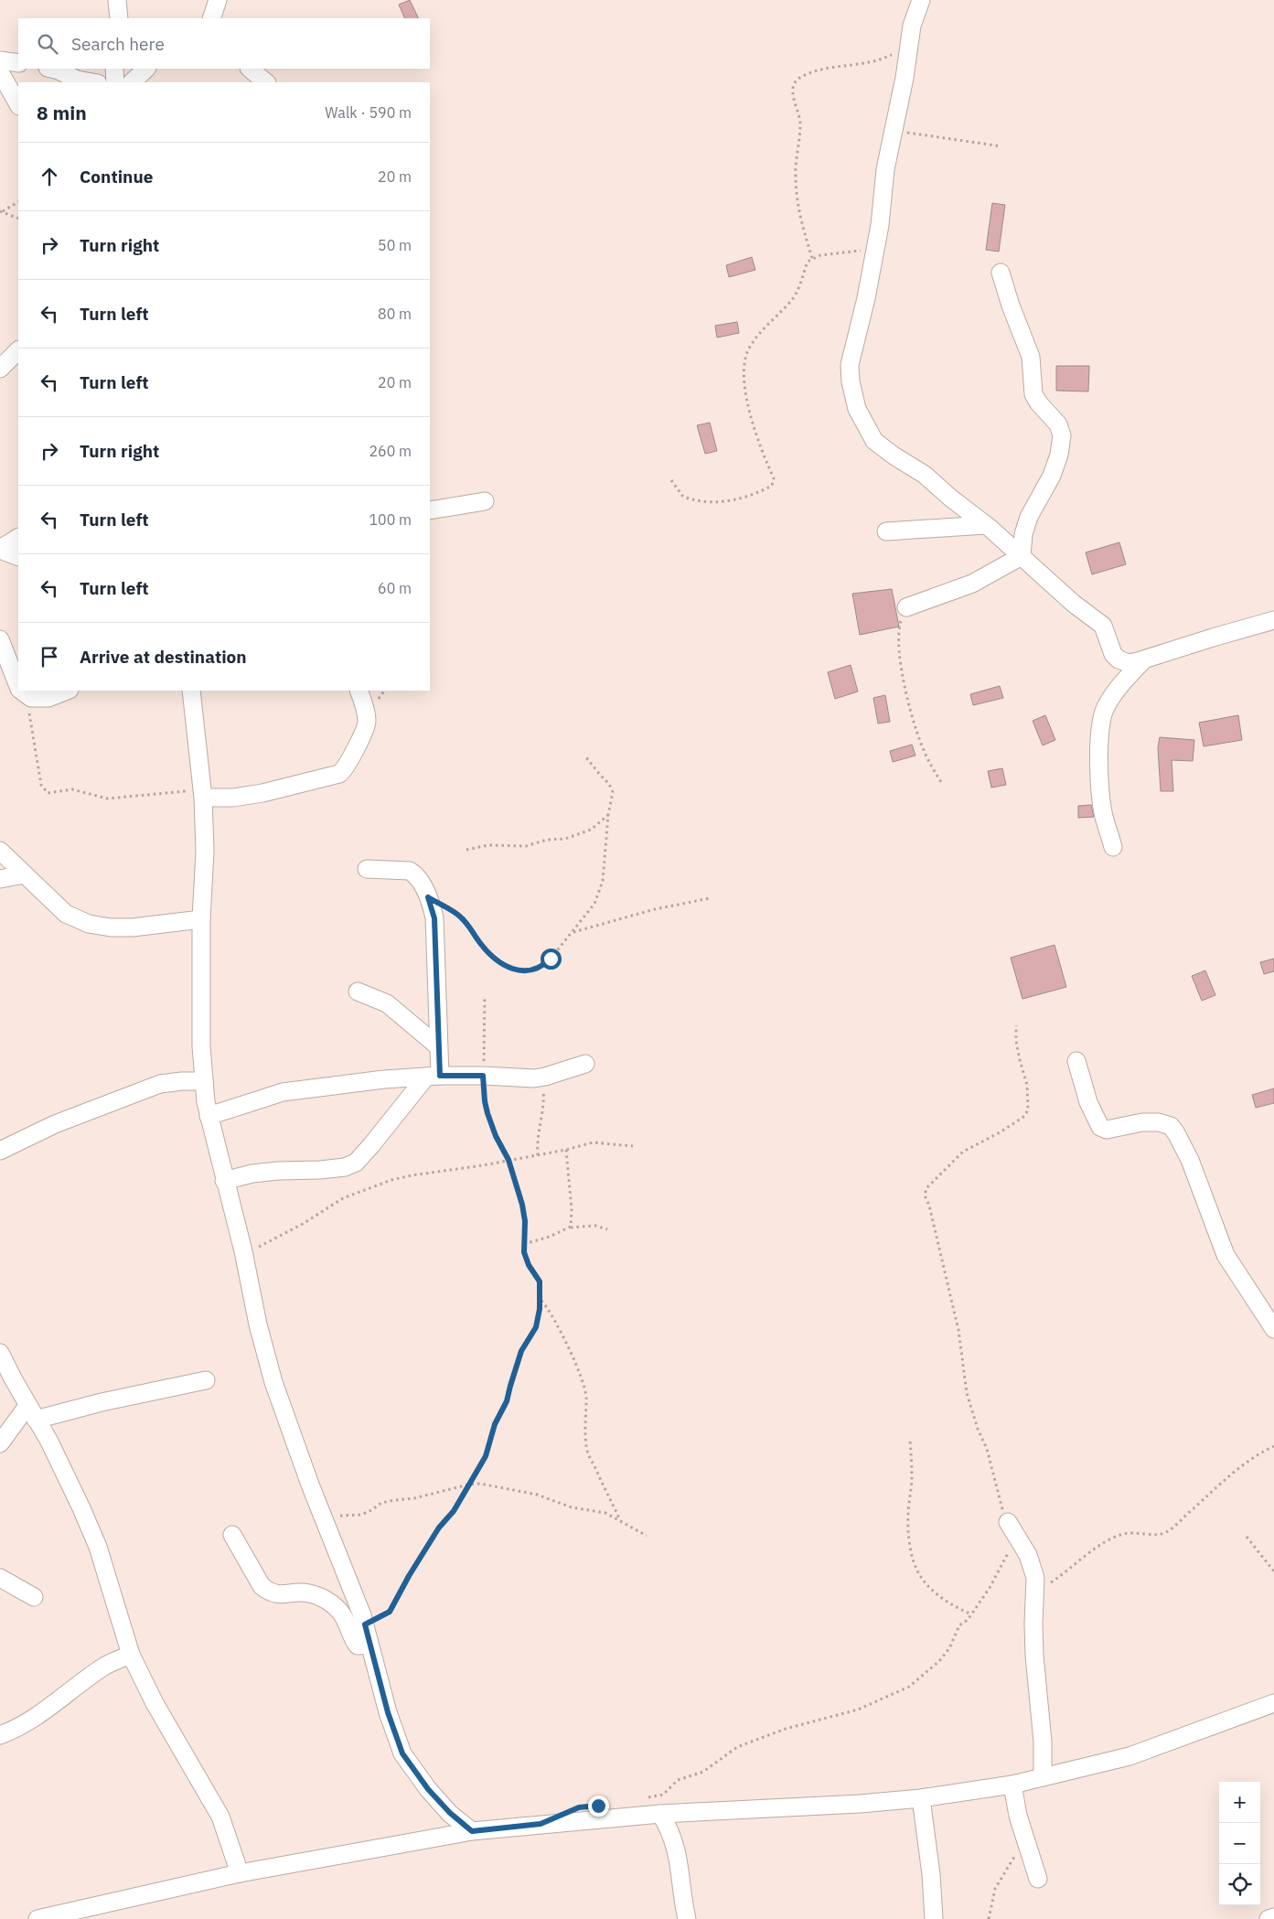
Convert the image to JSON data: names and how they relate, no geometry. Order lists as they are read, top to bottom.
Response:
{
  "page": {
    "search": "Search here",
    "heading": ["8 min", "Walk · 590 m"],
    "list": [
      ["Continue", "20 m"],
      ["Turn right", "50 m"],
      ["Turn left", "80 m"],
      ["Turn left", "20 m"],
      ["Turn right", "260 m"],
      ["Turn left", "100 m"],
      ["Turn left", "60 m"],
      "Arrive at destination"
    ],
    "map_buttons": ["+", "−"]
  }
}
